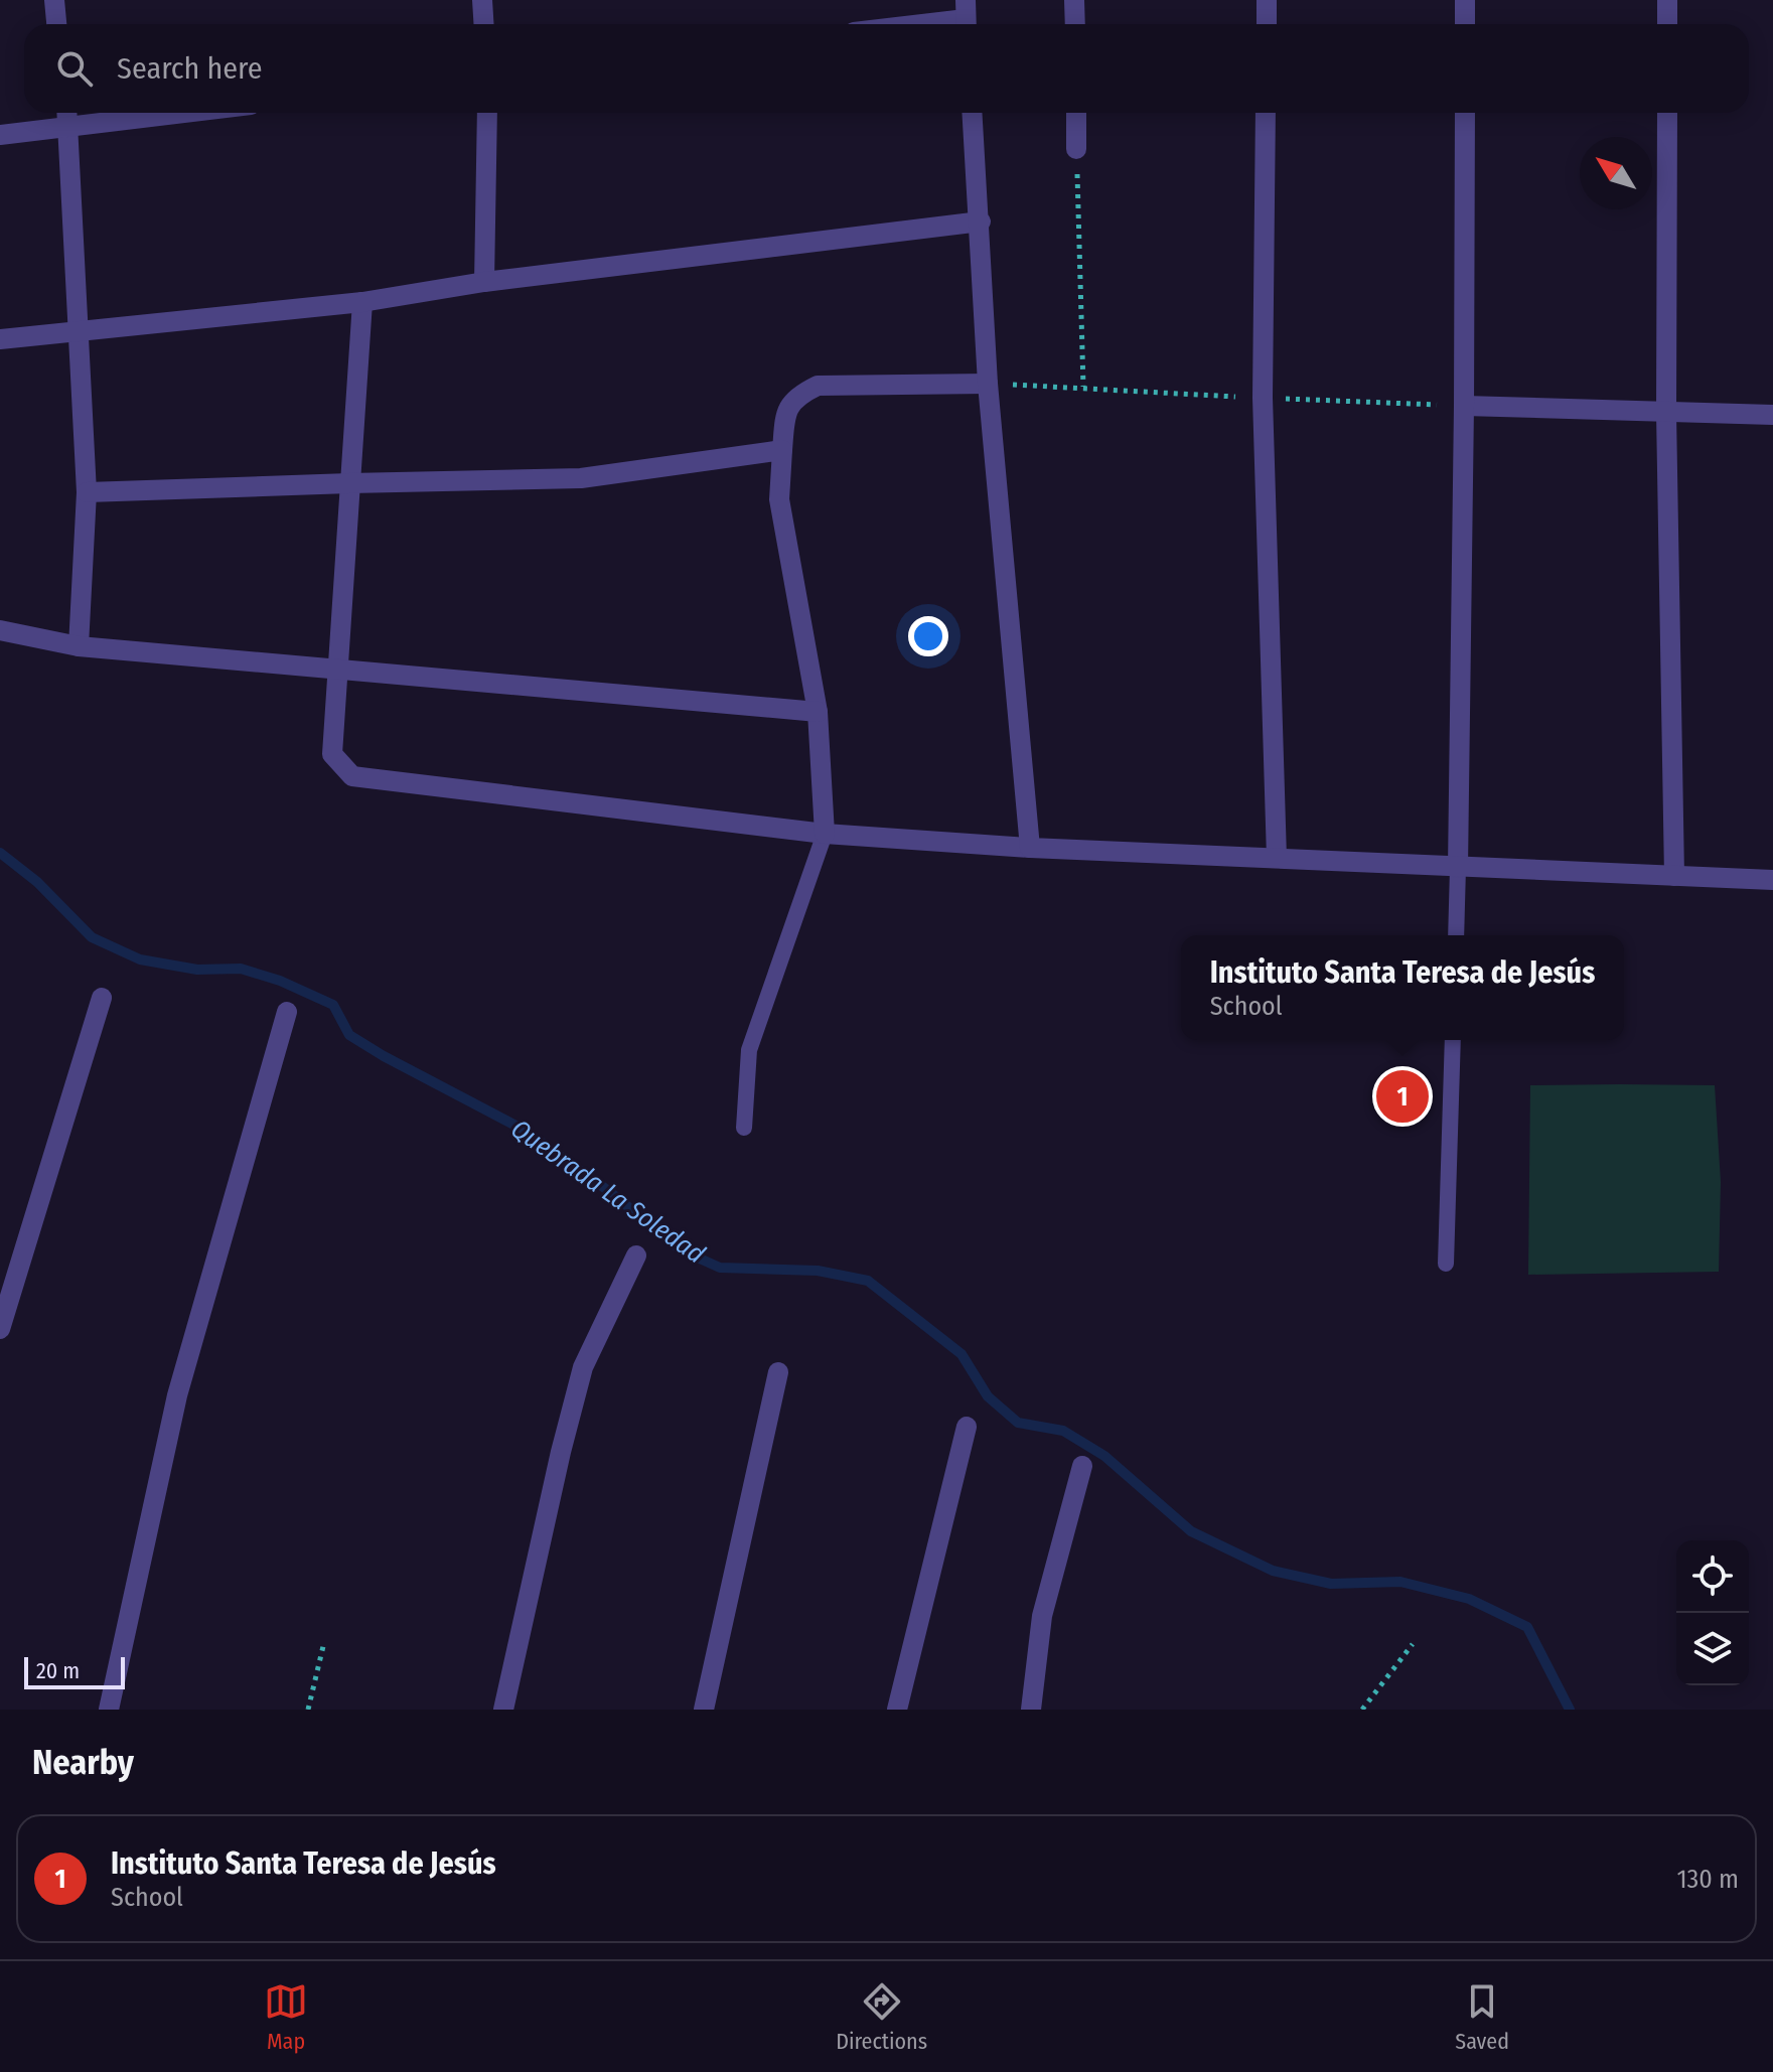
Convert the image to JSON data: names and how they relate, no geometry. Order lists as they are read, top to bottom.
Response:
{
  "water": ["Quebrada La Soledad"],
  "scale_bar": "20 m",
  "north": "top left",
  "page": {
    "search": "Search here",
    "popup": ["Instituto Santa Teresa de Jesús", "School"],
    "pins": "1",
    "scale": "20 m",
    "heading": "Nearby",
    "list": [
      {
        "mark": "1",
        "name": "Instituto Santa Teresa de Jesús",
        "note": "School",
        "value": "130 m"
      }
    ],
    "nav": ["Map", "Directions", "Saved"]
  }
}
